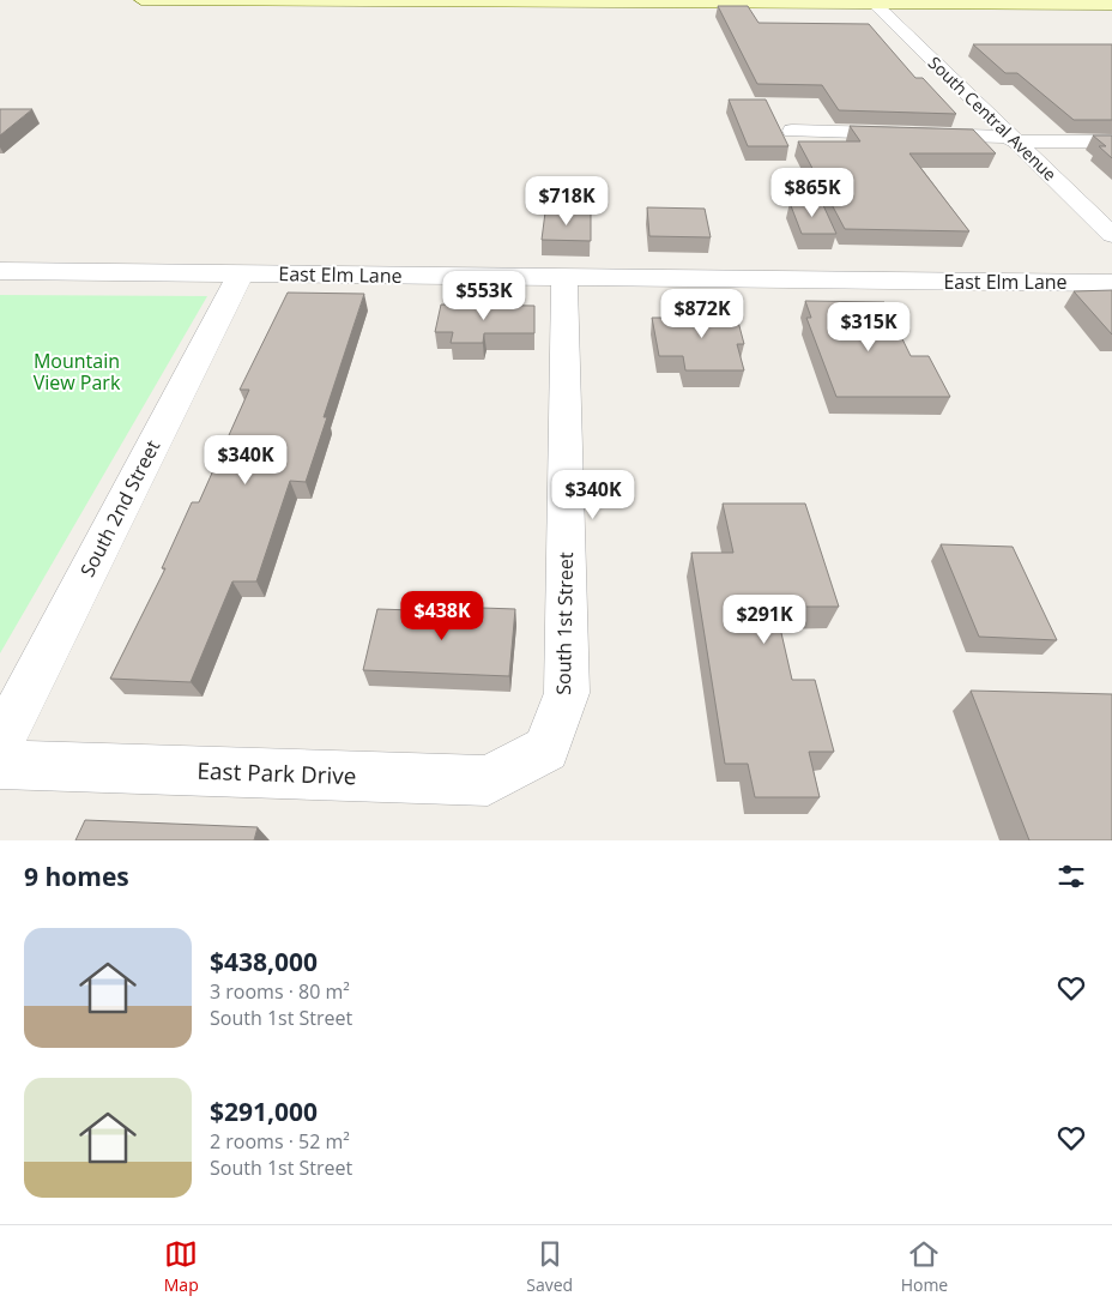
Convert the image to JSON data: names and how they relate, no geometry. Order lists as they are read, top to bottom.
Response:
{
  "streets": {
    "street": [
      "South Central Avenue",
      "East Elm Lane",
      "South 2nd Street",
      "South 1st Street",
      "East Park Drive"
    ]
  },
  "crossings": [
    ["East Elm Lane", "South 2nd Street"],
    ["East Elm Lane", "South 1st Street"],
    ["South 1st Street", "East Park Drive"]
  ],
  "parks": ["Mountain View Park"],
  "page": {
    "price": [
      "$865K",
      "$718K",
      "$553K",
      "$872K",
      "$315K",
      "$340K",
      "$340K",
      "$438K",
      "$291K"
    ],
    "heading": "9 homes",
    "list": [
      {
        "name": "$438,000",
        "note": "3 rooms · 80 m² · South 1st Street"
      },
      {
        "name": "$291,000",
        "note": "2 rooms · 52 m² · South 1st Street"
      }
    ],
    "tabs": ["Map", "Saved", "Home"]
  }
}
